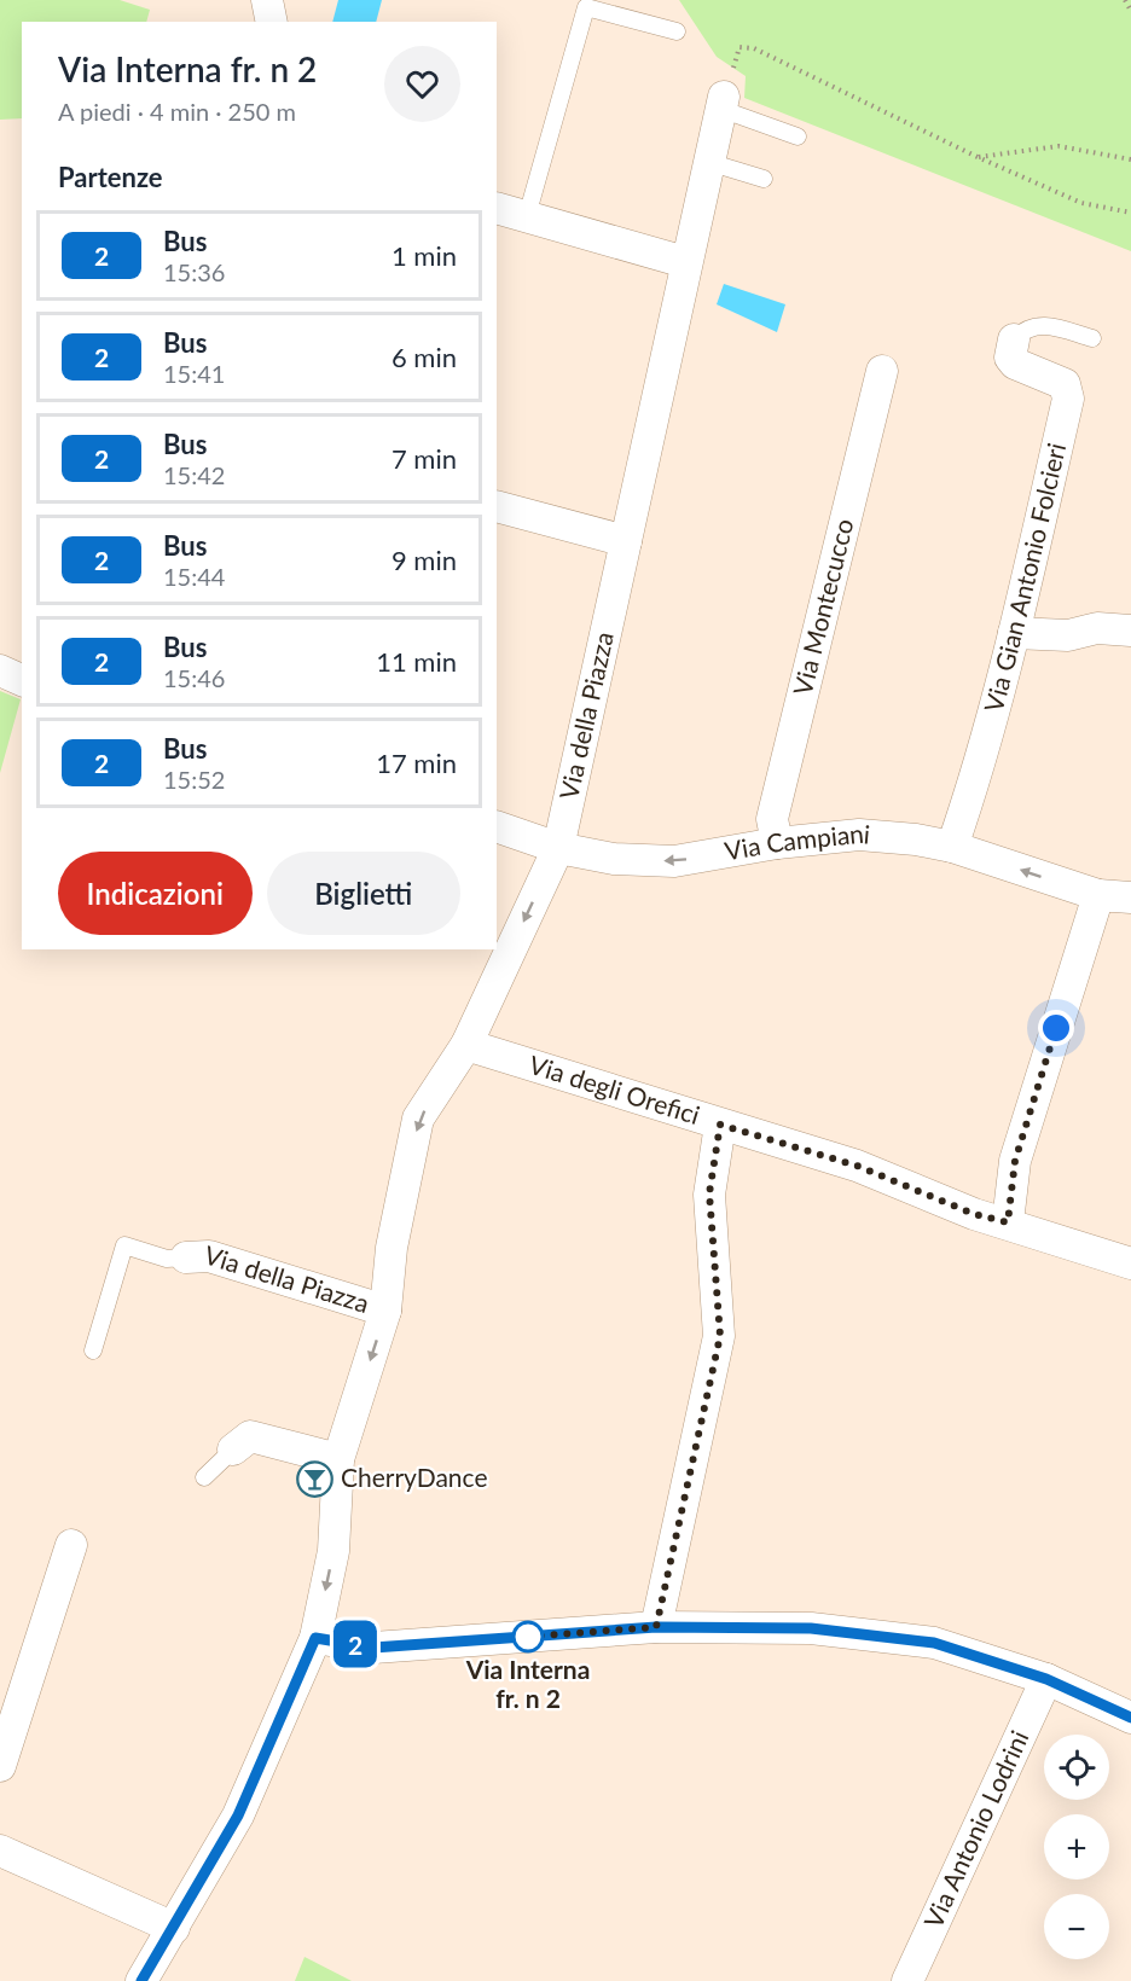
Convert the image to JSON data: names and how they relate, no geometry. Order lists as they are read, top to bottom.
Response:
{
  "streets": {
    "street": [
      "Via Gian Antonio Folcieri",
      "Via Montecucco",
      "Via della Piazza",
      "Via Campiani",
      "Via degli Orefici",
      "Via Antonio Lodrini"
    ]
  },
  "crossings": [
    ["Via Gian Antonio Folcieri", "Via Campiani"],
    ["Via Montecucco", "Via Campiani"],
    ["Via della Piazza", "Via Campiani"],
    ["Via della Piazza", "Via degli Orefici"]
  ],
  "one_way": ["Via della Piazza", "Via Campiani"],
  "places": {
    "bar": ["CherryDance"],
    "other": ["Via Interna fr. n 2"]
  },
  "lines": ["bus line 2"],
  "page": {
    "on_map": "2",
    "heading": [
      ["Via Interna fr. n 2", "A piedi · 4 min · 250 m"],
      "Partenze"
    ],
    "list": [
      {
        "mark": "2",
        "name": "Bus",
        "note": "15:36",
        "value": "1 min"
      },
      {
        "mark": "2",
        "name": "Bus",
        "note": "15:41",
        "value": "6 min"
      },
      {
        "mark": "2",
        "name": "Bus",
        "note": "15:42",
        "value": "7 min"
      },
      {
        "mark": "2",
        "name": "Bus",
        "note": "15:44",
        "value": "9 min"
      },
      {
        "mark": "2",
        "name": "Bus",
        "note": "15:46",
        "value": "11 min"
      },
      {
        "mark": "2",
        "name": "Bus",
        "note": "15:52",
        "value": "17 min"
      }
    ],
    "buttons": ["Indicazioni", "Biglietti"],
    "map_buttons": ["+", "−"]
  }
}
